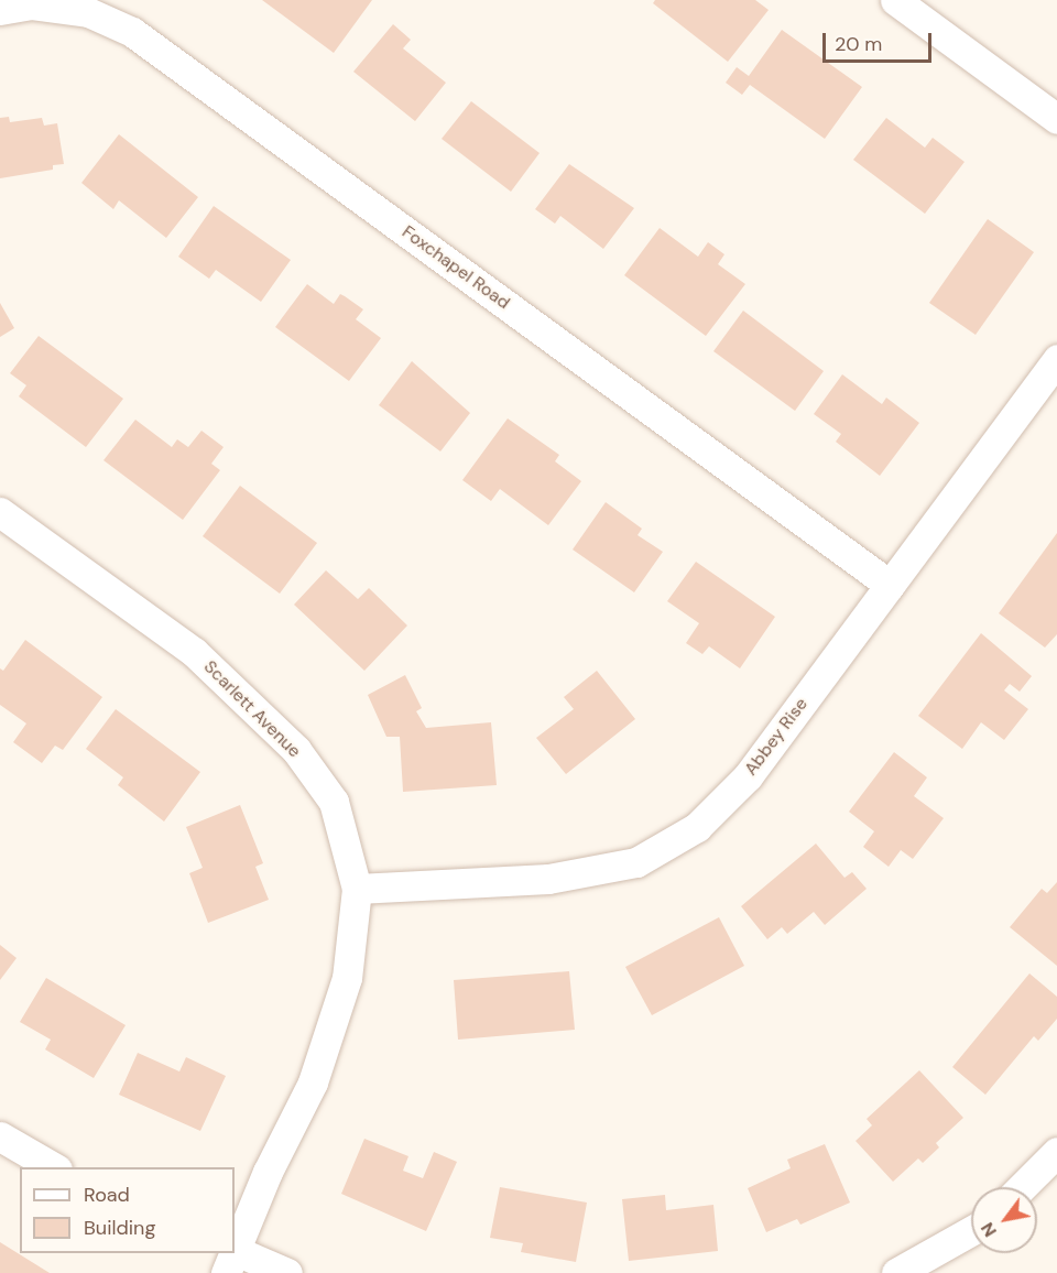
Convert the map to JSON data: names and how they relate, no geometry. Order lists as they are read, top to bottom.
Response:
{
  "streets": {
    "street": ["Foxchapel Road", "Scarlett Avenue", "Abbey Rise"]
  },
  "crossings": [
    ["Foxchapel Road", "Abbey Rise"],
    ["Scarlett Avenue", "Abbey Rise"]
  ],
  "legend": ["Road", "Building"],
  "scale_bar": "20 m",
  "north": "bottom left"
}
